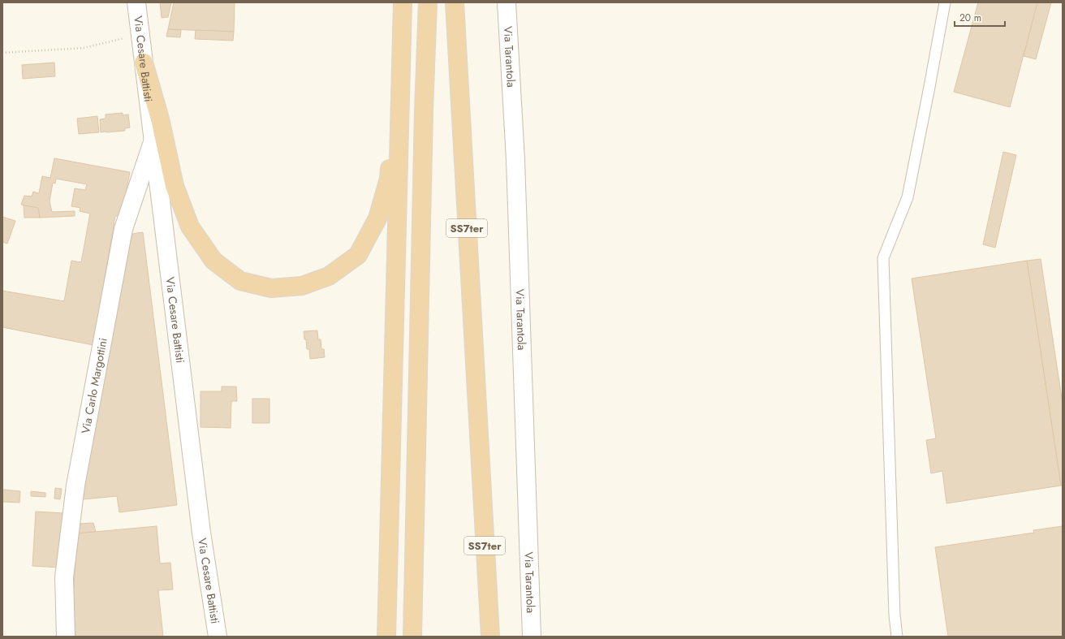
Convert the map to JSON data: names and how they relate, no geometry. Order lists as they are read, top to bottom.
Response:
{
  "streets": {
    "highway": ["SS7ter"],
    "street": ["Via Tarantola", "Via Cesare Battisti", "Via Carlo Margottini"]
  },
  "crossings": [
    ["Via Cesare Battisti", "Via Carlo Margottini"]
  ],
  "scale_bar": "20 m"
}
